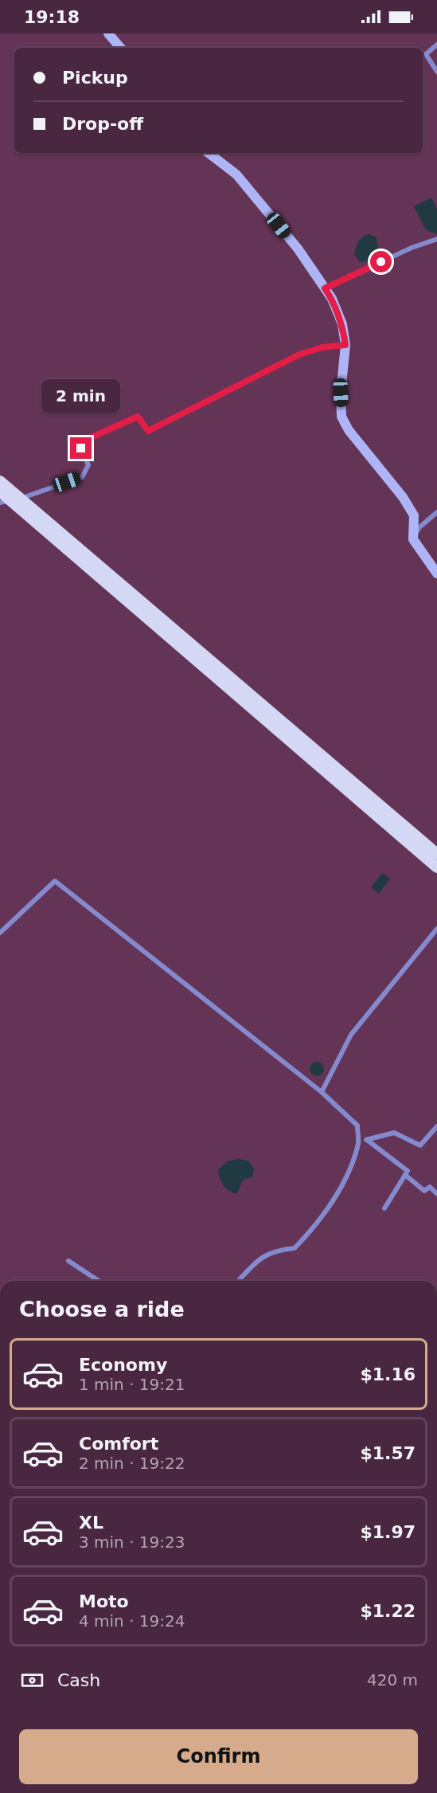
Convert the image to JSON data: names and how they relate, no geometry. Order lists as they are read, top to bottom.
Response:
{
  "page": {
    "status": "19:18",
    "banner": ["Pickup", "Drop-off"],
    "bubble": "2 min",
    "heading": "Choose a ride",
    "list": [
      {
        "name": "Economy",
        "note": "1 min · 19:21",
        "value": "$1.16"
      },
      {
        "name": "Comfort",
        "note": "2 min · 19:22",
        "value": "$1.57"
      },
      {
        "name": "XL",
        "note": "3 min · 19:23",
        "value": "$1.97"
      },
      {
        "name": "Moto",
        "note": "4 min · 19:24",
        "value": "$1.22"
      }
    ],
    "pay": ["Cash", "420 m"],
    "buttons": "Confirm"
  }
}
